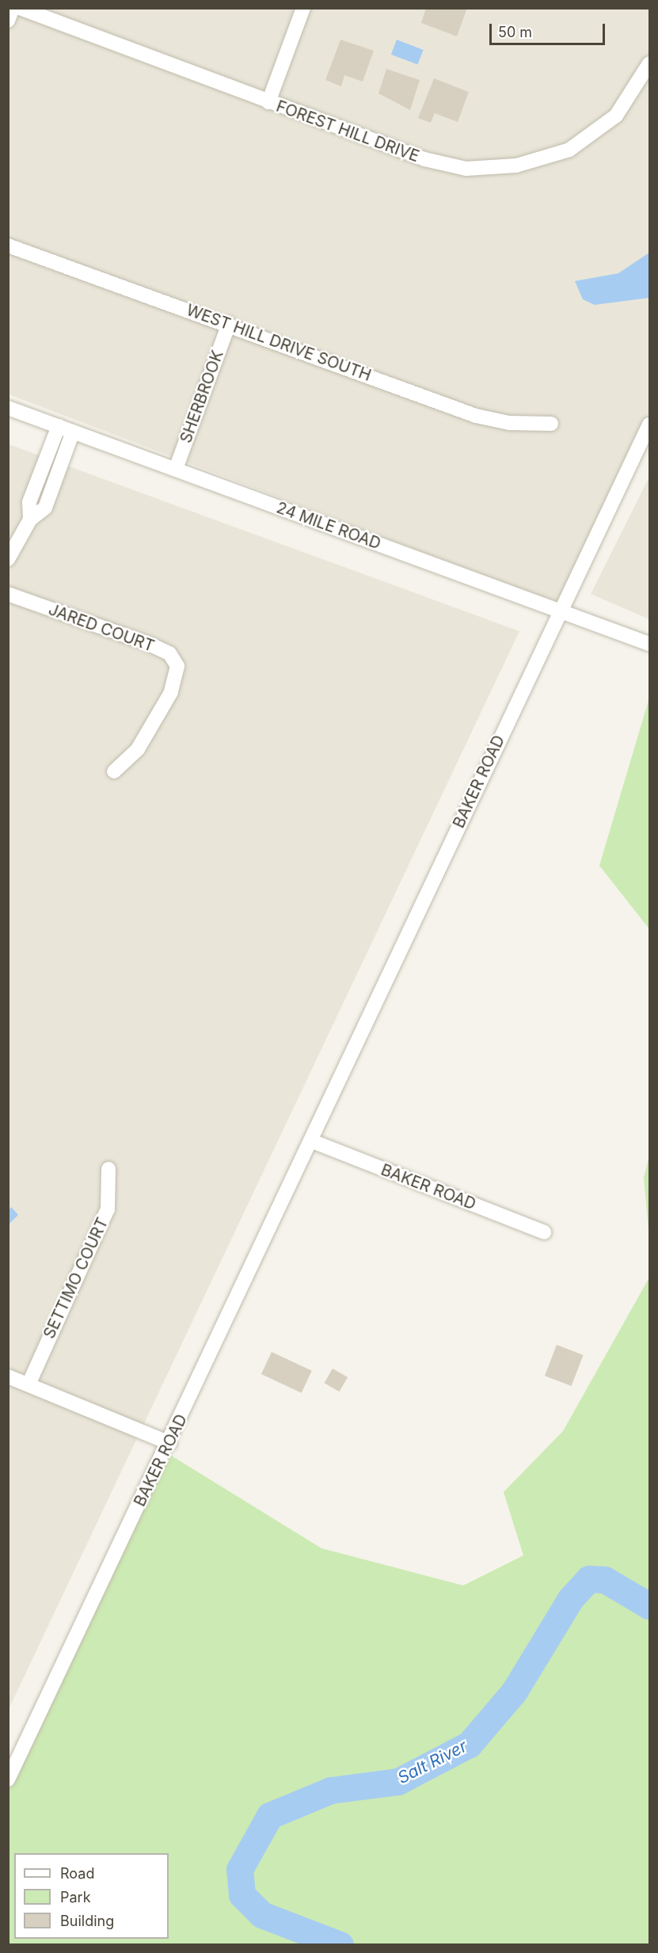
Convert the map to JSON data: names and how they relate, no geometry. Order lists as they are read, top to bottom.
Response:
{
  "streets": {
    "street": [
      "FOREST HILL DRIVE",
      "WEST HILL DRIVE SOUTH",
      "SHERBROOK",
      "24 MILE ROAD",
      "JARED COURT",
      "BAKER ROAD",
      "SETTIMO COURT"
    ]
  },
  "crossings": [
    ["WEST HILL DRIVE SOUTH", "SHERBROOK"],
    ["SHERBROOK", "24 MILE ROAD"],
    ["24 MILE ROAD", "BAKER ROAD"]
  ],
  "water": ["Salt River"],
  "legend": ["Road", "Park", "Building"],
  "scale_bar": "50 m"
}
